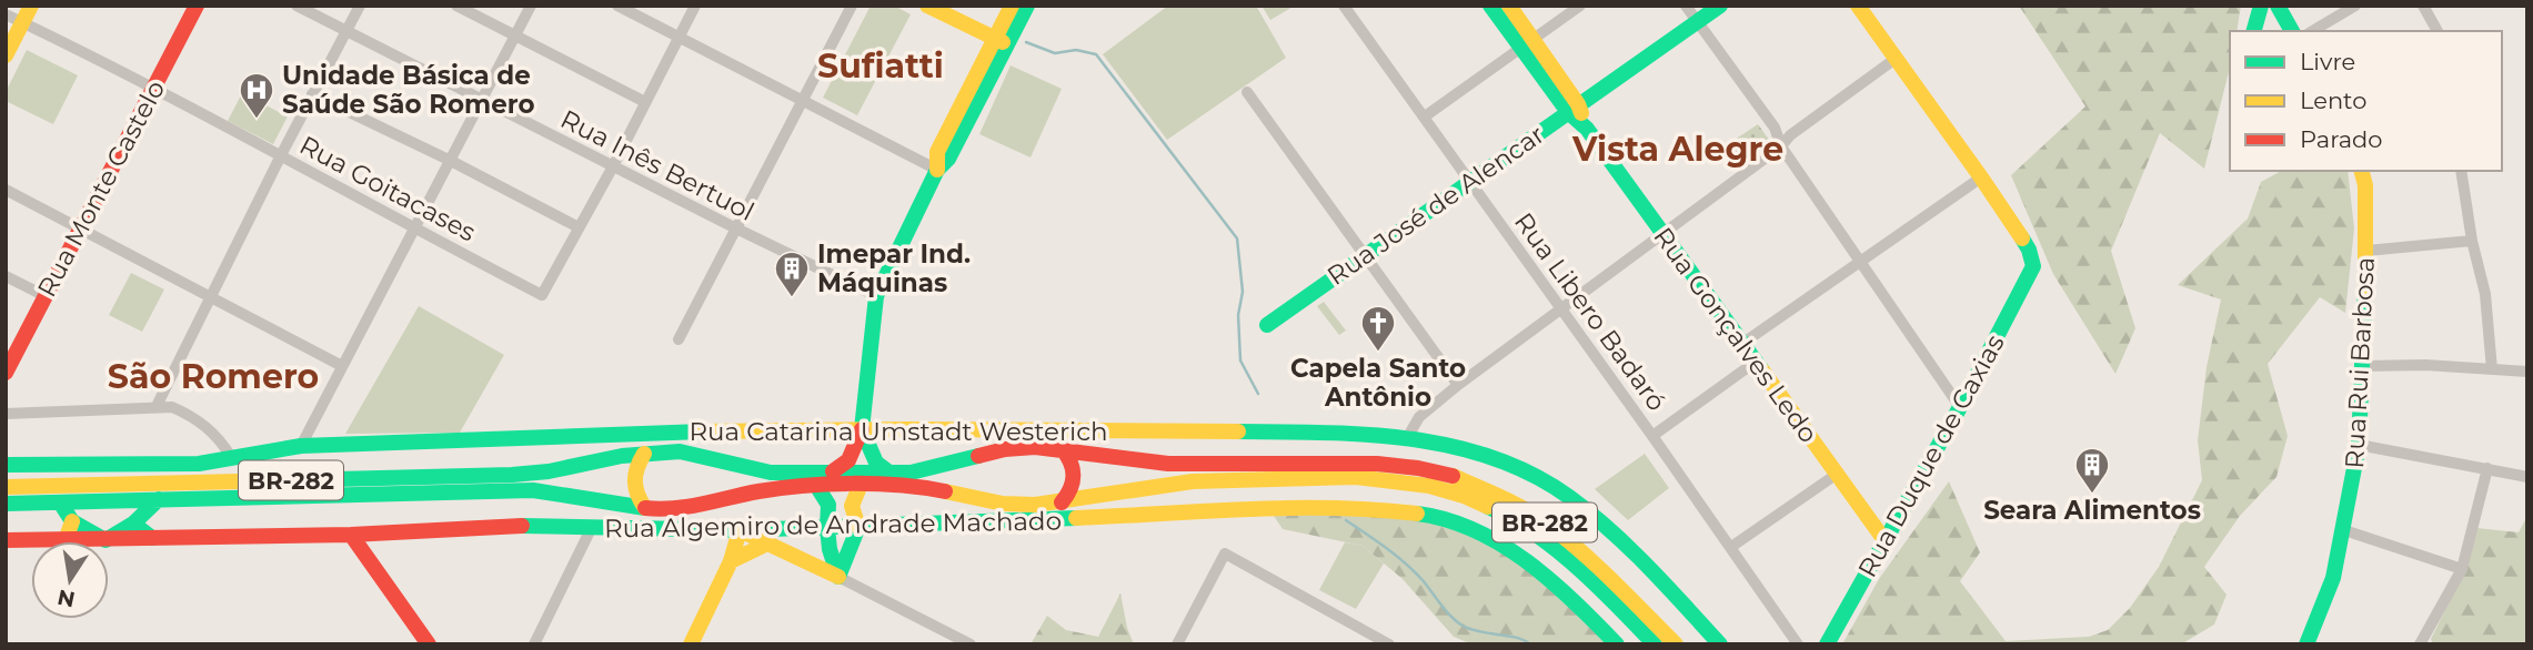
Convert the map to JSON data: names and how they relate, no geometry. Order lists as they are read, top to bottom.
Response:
{
  "streets": {
    "main road": [
      "Rua Monte Castelo",
      "Rua José de Alencar",
      "Rua Gonçalves Ledo",
      "Rua Rui Barbosa",
      "Rua Catarina Umstadt Westerich",
      "Rua Duque de Caxias",
      "BR-282",
      "Rua Algemiro de Andrade Machado"
    ],
    "street": ["Rua Inês Bertuol", "Rua Goitacases", "Rua Libero Badaró"]
  },
  "crossings": [
    ["Rua Monte Castelo", "Rua Goitacases"],
    ["Rua José de Alencar", "Rua Libero Badaró"],
    ["Rua José de Alencar", "Rua Gonçalves Ledo"],
    ["Rua Gonçalves Ledo", "Rua Duque de Caxias"]
  ],
  "districts": ["Sufiatti", "Vista Alegre", "São Romero"],
  "places": {
    "hospital": ["Unidade Básica de Saúde São Romero"],
    "building": ["Imepar Ind. Máquinas", "Seara Alimentos"],
    "church": ["Capela Santo Antônio"]
  },
  "legend": ["Livre", "Lento", "Parado"],
  "north": "bottom"
}
